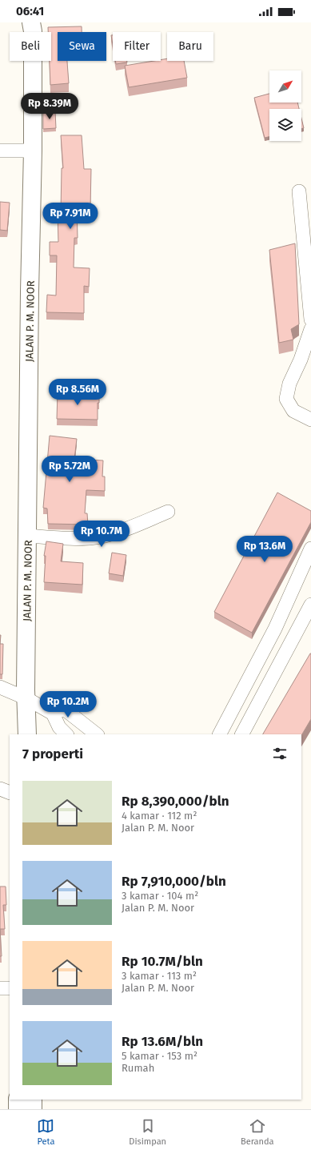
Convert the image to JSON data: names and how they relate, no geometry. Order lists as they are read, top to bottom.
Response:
{
  "streets": {
    "highway": ["JALAN P. M. NOOR"]
  },
  "north": "top right",
  "page": {
    "status": "06:41",
    "chip": [
      "Beli",
      "Sewa",
      "Filter",
      "Baru"
    ],
    "price": [
      "Rp 8.39M",
      "Rp 7.91M",
      "Rp 8.56M",
      "Rp 5.72M",
      "Rp 10.7M",
      "Rp 13.6M",
      "Rp 10.2M"
    ],
    "heading": "7 properti",
    "list": [
      {
        "name": "Rp 8,390,000/bln",
        "note": "4 kamar · 112 m² · Jalan P. M. Noor"
      },
      {
        "name": "Rp 7,910,000/bln",
        "note": "3 kamar · 104 m² · Jalan P. M. Noor"
      },
      {
        "name": "Rp 10.7M/bln",
        "note": "3 kamar · 113 m² · Jalan P. M. Noor"
      },
      {
        "name": "Rp 13.6M/bln",
        "note": "5 kamar · 153 m² · Rumah"
      }
    ],
    "tabs": ["Peta", "Disimpan", "Beranda"]
  }
}
